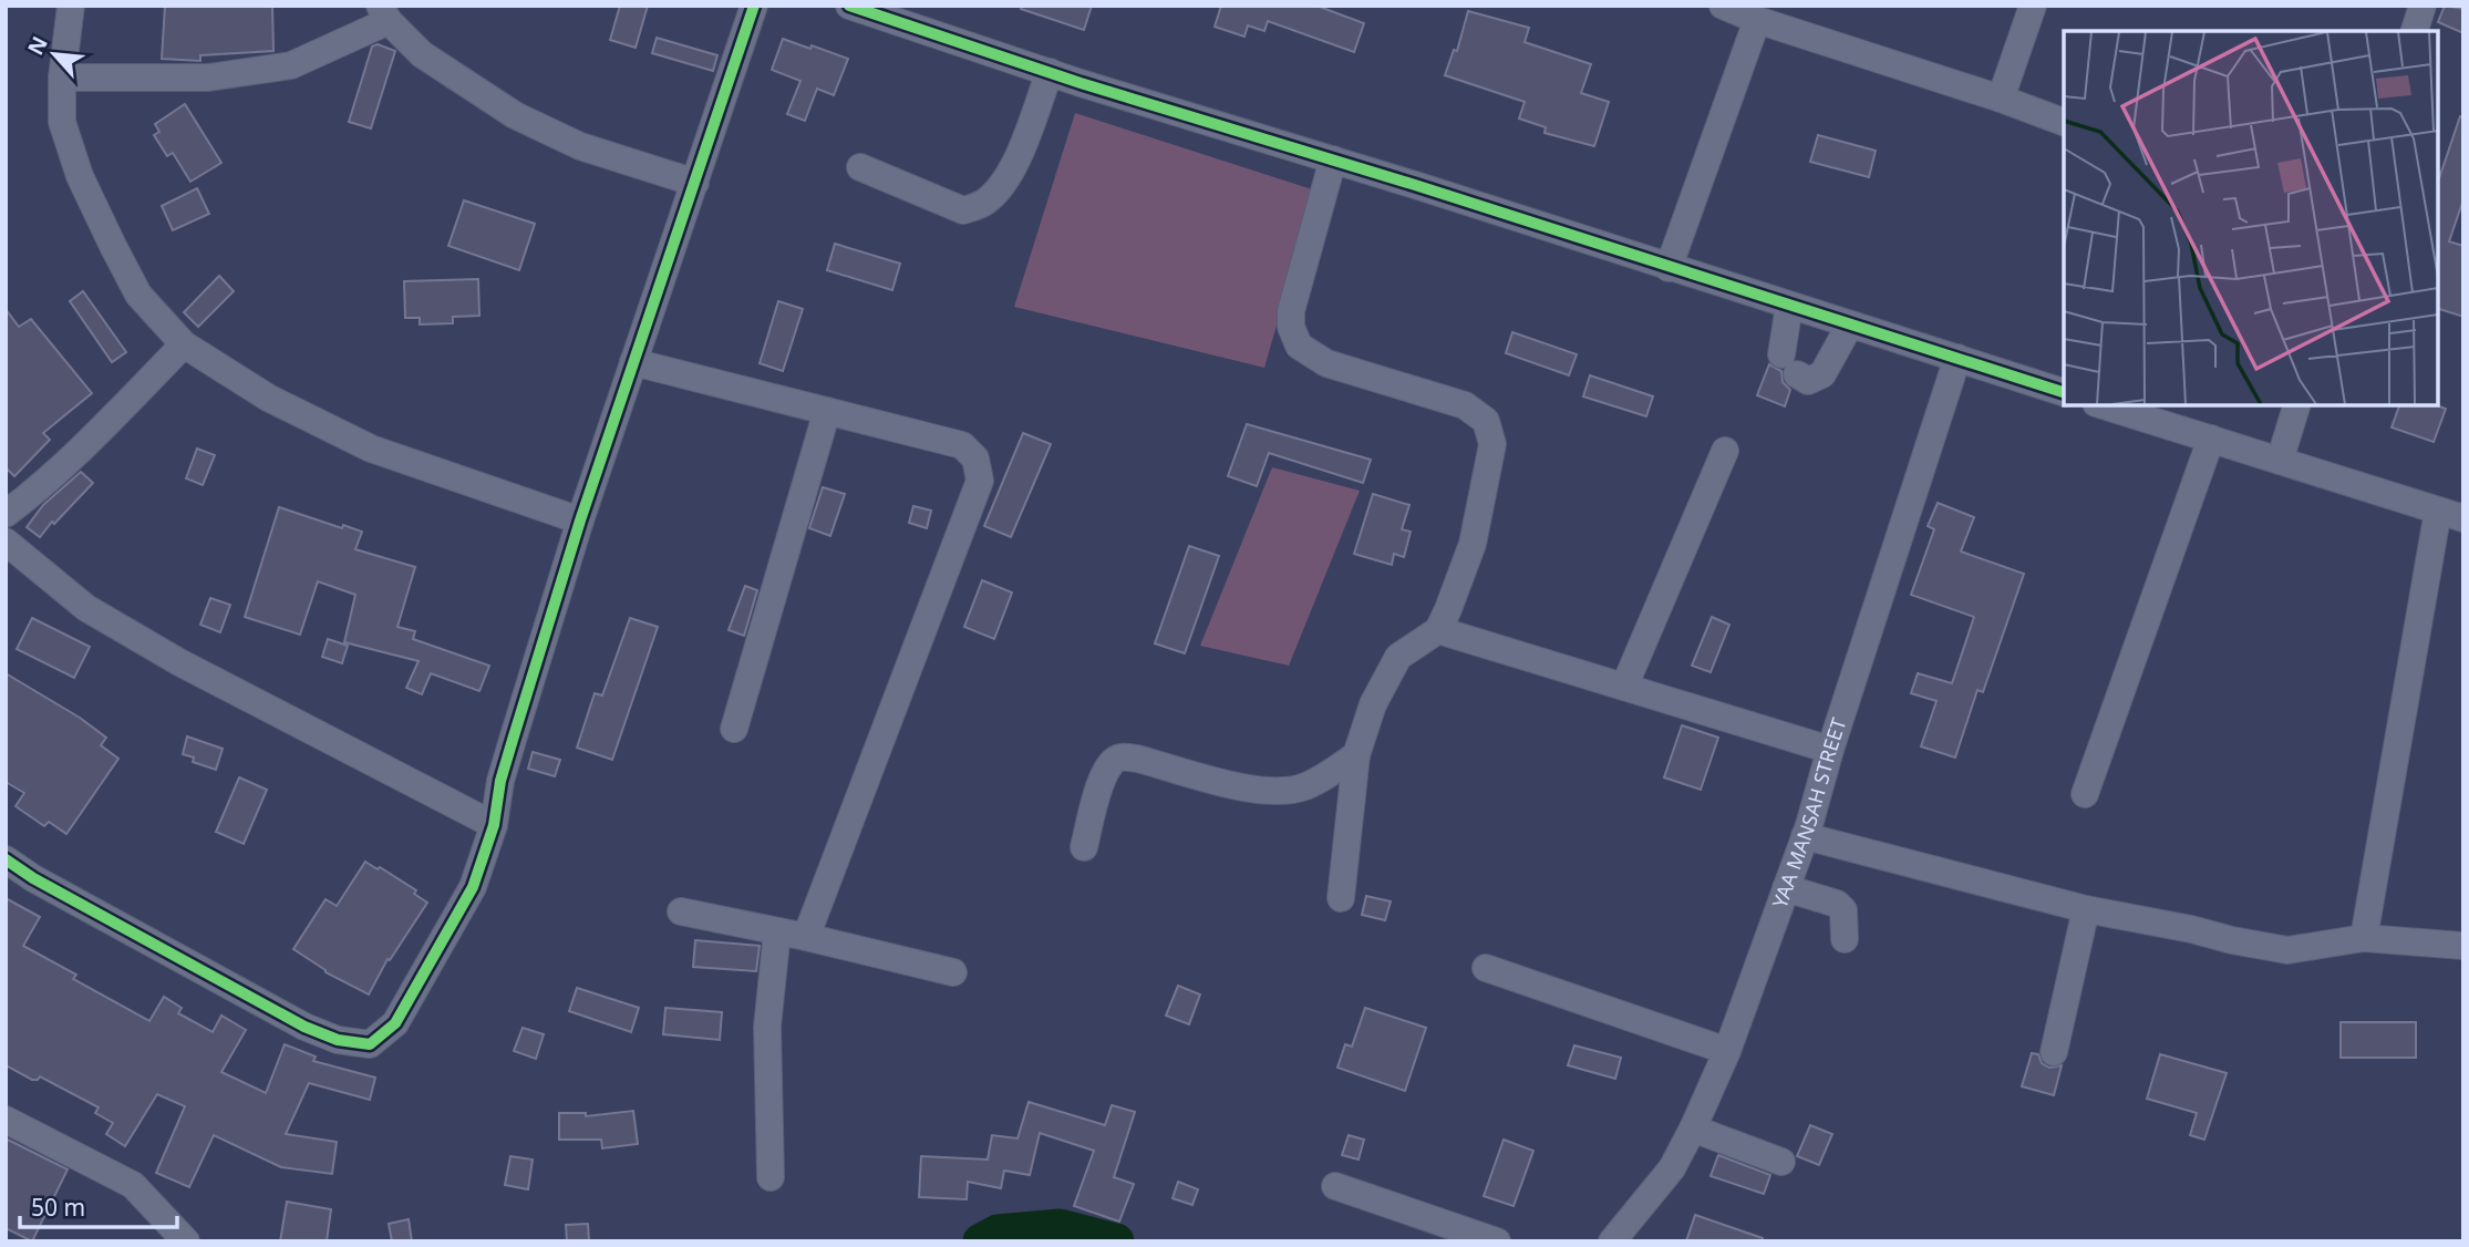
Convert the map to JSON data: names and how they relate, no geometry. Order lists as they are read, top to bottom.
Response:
{
  "streets": {
    "street": ["YAA MANSAH STREET"]
  },
  "scale_bar": "50 m",
  "north": "top left"
}
